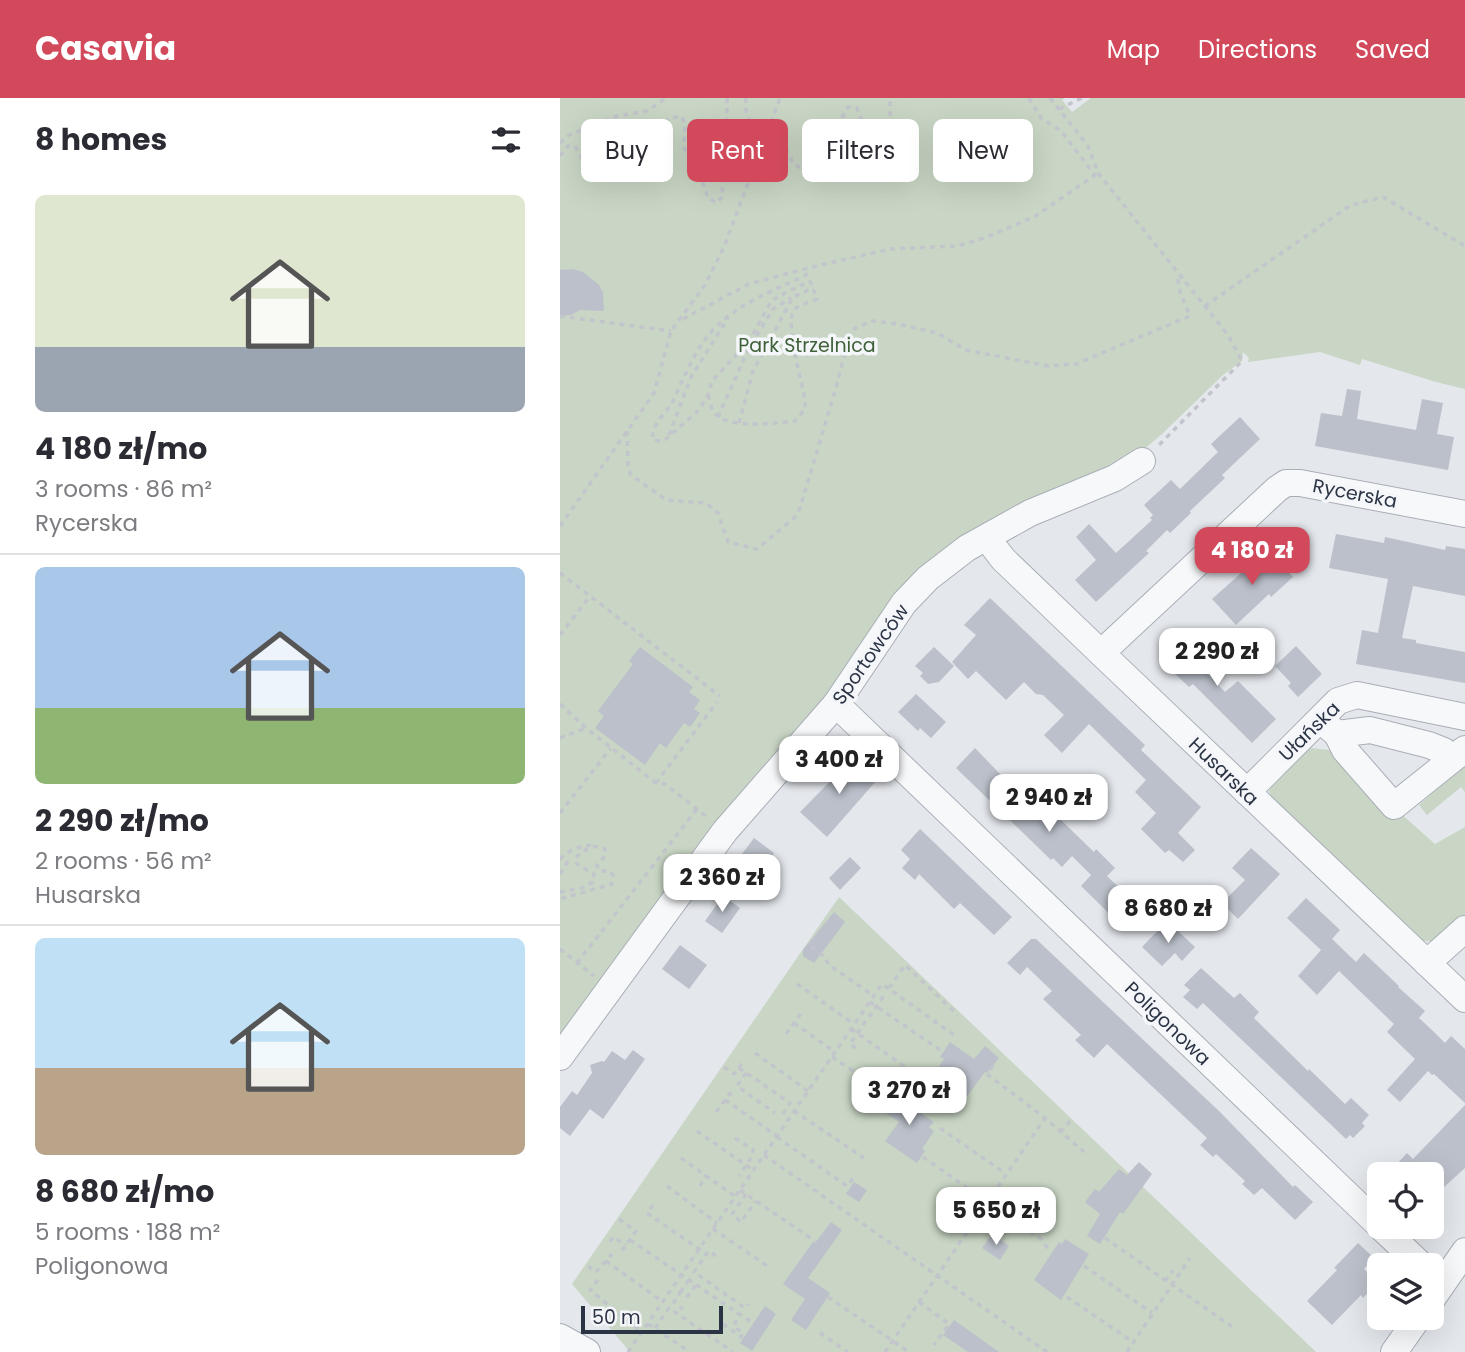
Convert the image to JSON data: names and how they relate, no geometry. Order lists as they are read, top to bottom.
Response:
{
  "streets": {
    "street": [
      "Rycerska",
      "Sportowców",
      "Ułańska",
      "Husarska",
      "Poligonowa"
    ]
  },
  "crossings": [
    ["Rycerska", "Husarska"],
    ["Sportowców", "Husarska"],
    ["Sportowców", "Poligonowa"],
    ["Ułańska", "Husarska"]
  ],
  "parks": ["Park Strzelnica"],
  "scale_bar": "50 m",
  "page": {
    "header": "Casavia",
    "nav": ["Map", "Directions", "Saved"],
    "heading": "8 homes",
    "chip": [
      "Buy",
      "Rent",
      "Filters",
      "New"
    ],
    "list": [
      {
        "name": "4 180 zł/mo",
        "note": "3 rooms · 86 m² · Rycerska"
      },
      {
        "name": "2 290 zł/mo",
        "note": "2 rooms · 56 m² · Husarska"
      },
      {
        "name": "8 680 zł/mo",
        "note": "5 rooms · 188 m² · Poligonowa"
      }
    ],
    "price": [
      "4 180 zł",
      "2 290 zł",
      "3 400 zł",
      "2 940 zł",
      "2 360 zł",
      "8 680 zł",
      "3 270 zł",
      "5 650 zł"
    ],
    "scale": "50 m"
  }
}
